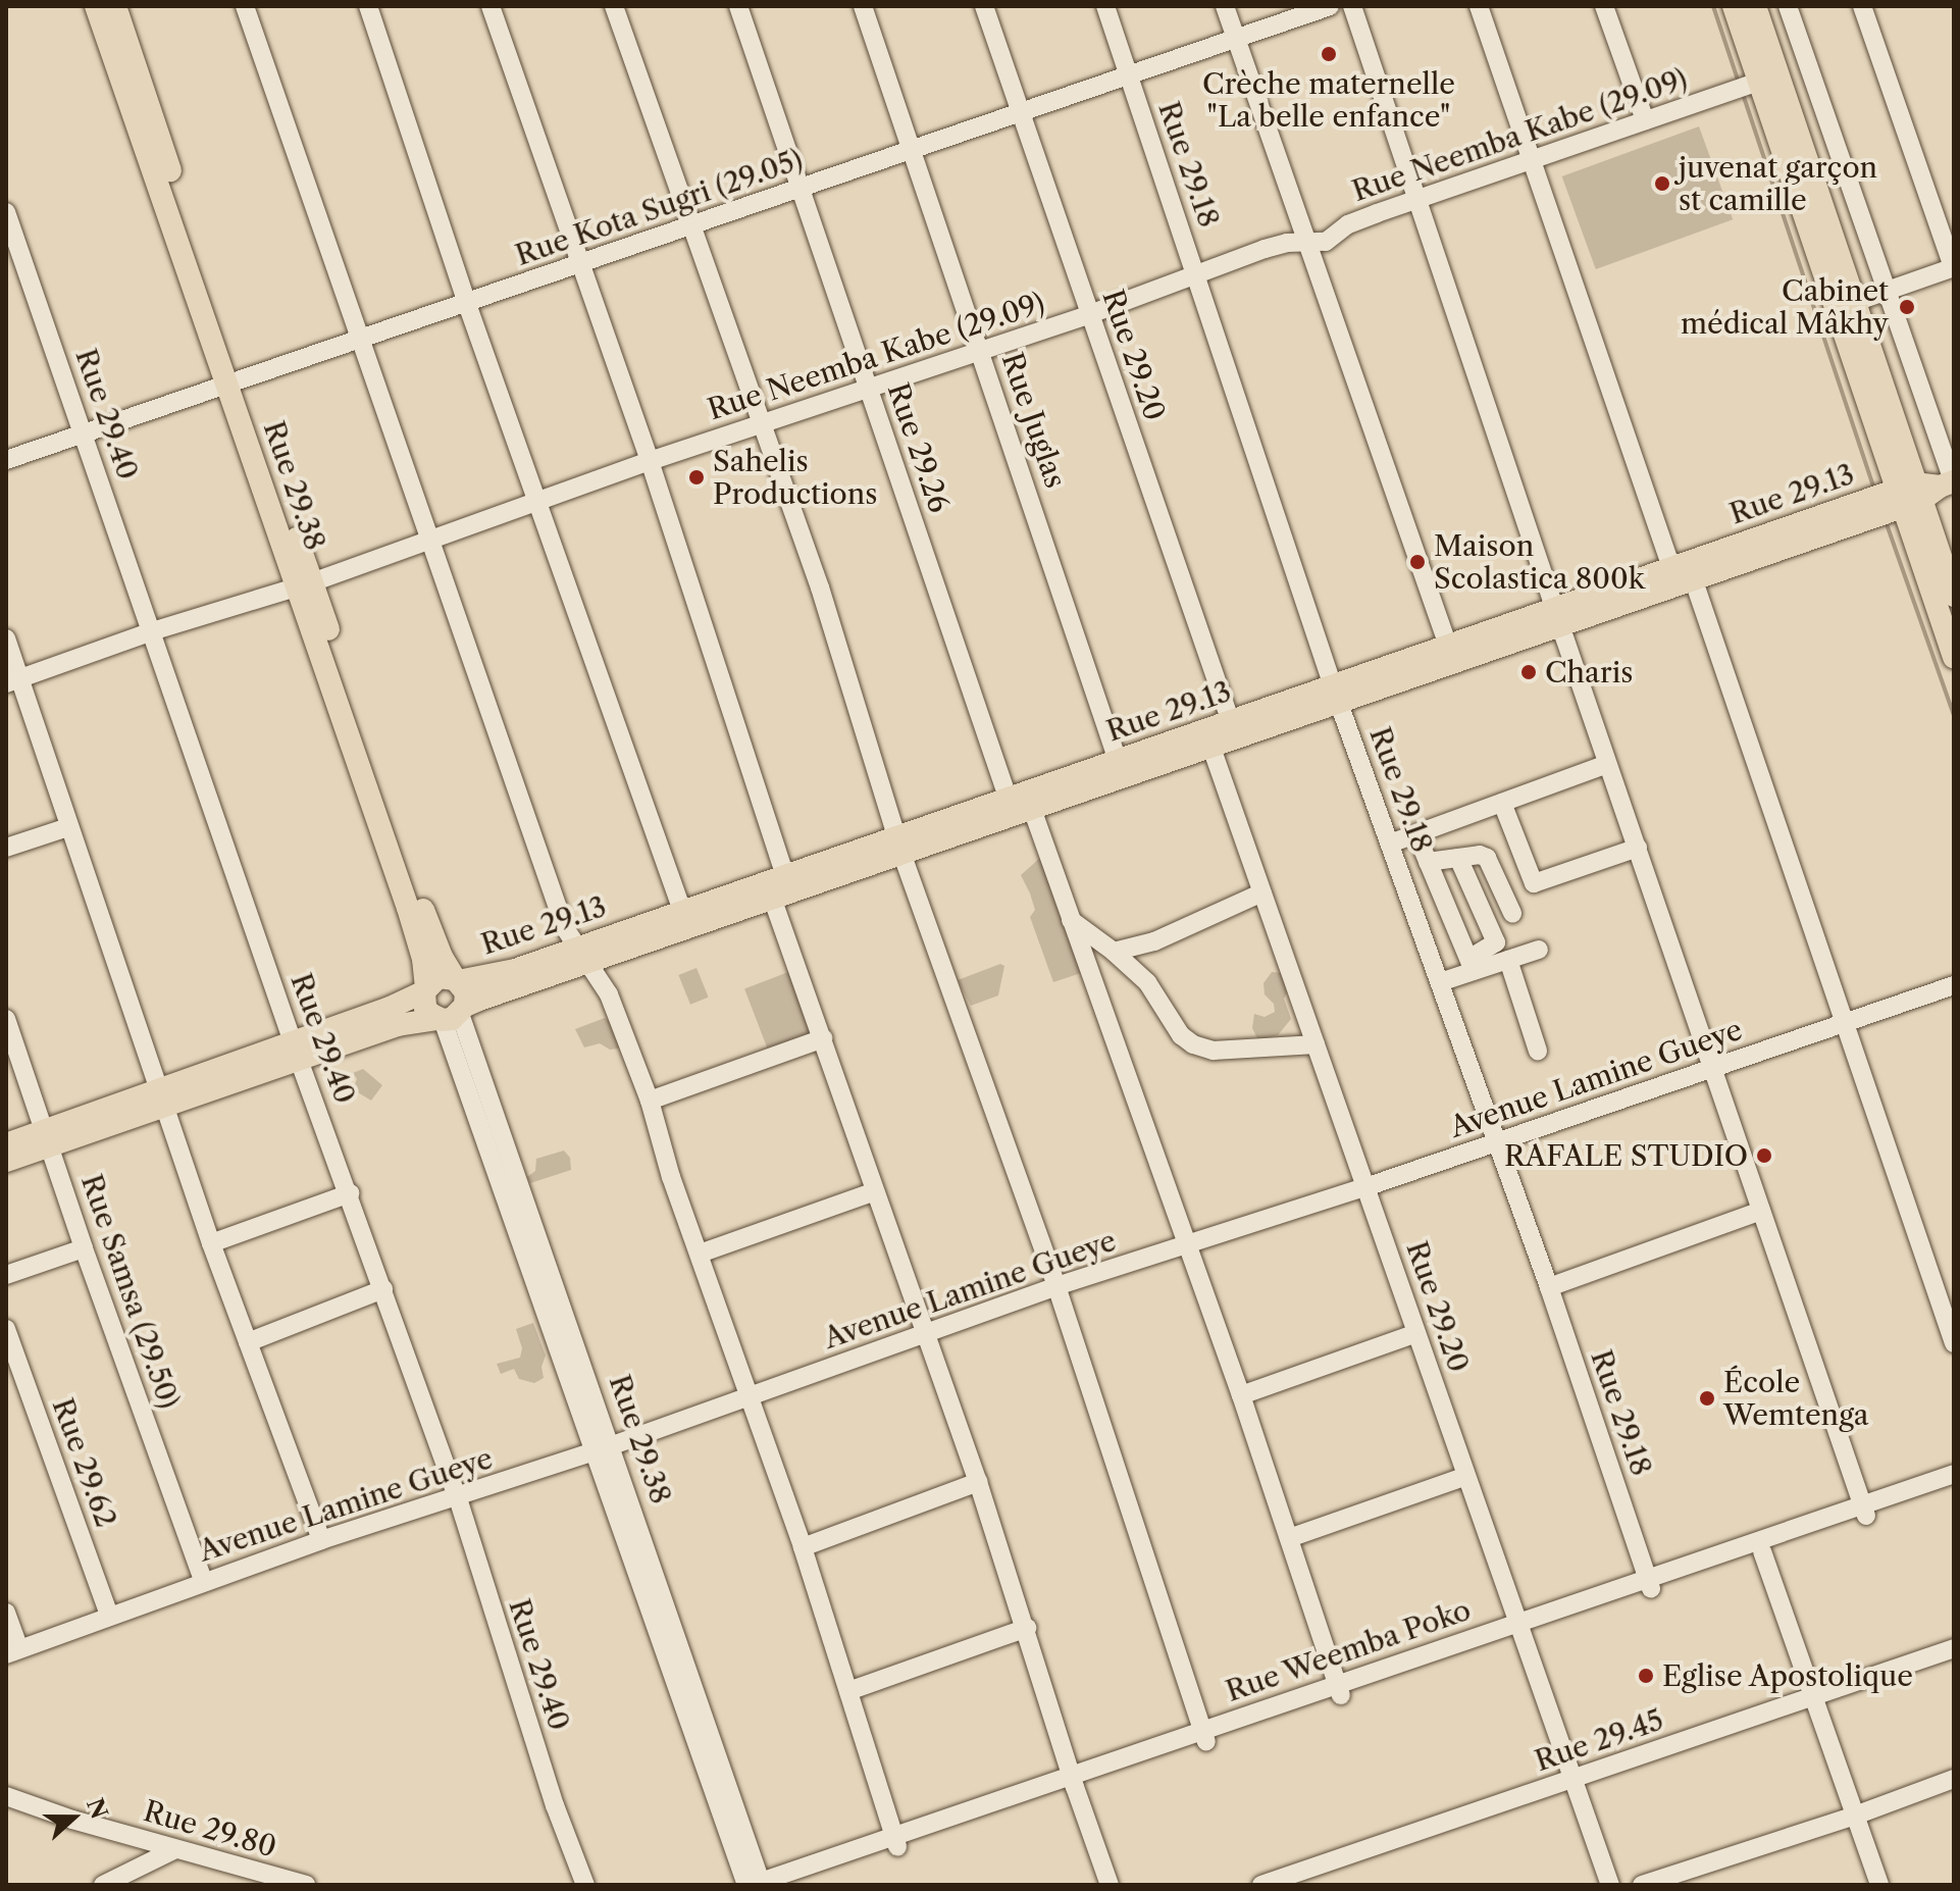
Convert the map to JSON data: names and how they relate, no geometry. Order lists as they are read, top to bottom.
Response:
{
  "streets": {
    "main road": ["Rue 29.38", "Rue 29.13"],
    "street": [
      "Rue Neemba Kabe (29.09)",
      "Rue 29.18",
      "Rue Kota Sugri (29.05)",
      "Rue 29.20",
      "Rue 29.40",
      "Rue Juglas",
      "Rue 29.26",
      "Avenue Lamine Gueye",
      "Rue Samsa (29.50)",
      "Rue 29.62",
      "Rue Weemba Poko",
      "Rue 29.45",
      "Rue 29.80"
    ]
  },
  "crossings": [
    ["Rue Neemba Kabe (29.09)", "Rue 29.18"],
    ["Rue Neemba Kabe (29.09)", "Rue 29.20"],
    ["Rue Neemba Kabe (29.09)", "Rue 29.40"],
    ["Rue Neemba Kabe (29.09)", "Rue Juglas"],
    ["Rue Neemba Kabe (29.09)", "Rue 29.26"],
    ["Rue Neemba Kabe (29.09)", "Rue 29.38"],
    ["Rue 29.18", "Rue Kota Sugri (29.05)"],
    ["Rue 29.18", "Rue 29.13"],
    ["Rue 29.18", "Avenue Lamine Gueye"],
    ["Rue 29.18", "Rue Weemba Poko"],
    ["Rue Kota Sugri (29.05)", "Rue 29.20"],
    ["Rue Kota Sugri (29.05)", "Rue 29.40"],
    ["Rue Kota Sugri (29.05)", "Rue Juglas"],
    ["Rue Kota Sugri (29.05)", "Rue 29.26"],
    ["Rue Kota Sugri (29.05)", "Rue 29.38"],
    ["Rue 29.20", "Rue 29.13"],
    ["Rue 29.20", "Avenue Lamine Gueye"],
    ["Rue 29.20", "Rue Weemba Poko"],
    ["Rue 29.20", "Rue 29.45"],
    ["Rue 29.40", "Avenue Lamine Gueye"],
    ["Rue Juglas", "Rue 29.13"],
    ["Rue 29.26", "Rue 29.13"],
    ["Rue 29.26", "Avenue Lamine Gueye"],
    ["Rue 29.26", "Rue Weemba Poko"],
    ["Rue 29.38", "Rue 29.13"],
    ["Avenue Lamine Gueye", "Rue Samsa (29.50)"],
    ["Avenue Lamine Gueye", "Rue 29.62"]
  ],
  "places": [
    "Crèche maternelle \"La belle enfance\"",
    "juvenat garçon st camille",
    "Cabinet médical Mâkhy",
    "Sahelis Productions",
    "Maison Scolastica 800k",
    "Charis",
    "RAFALE STUDIO",
    "École Wemtenga",
    "Eglise Apostolique"
  ],
  "north": "right"
}
